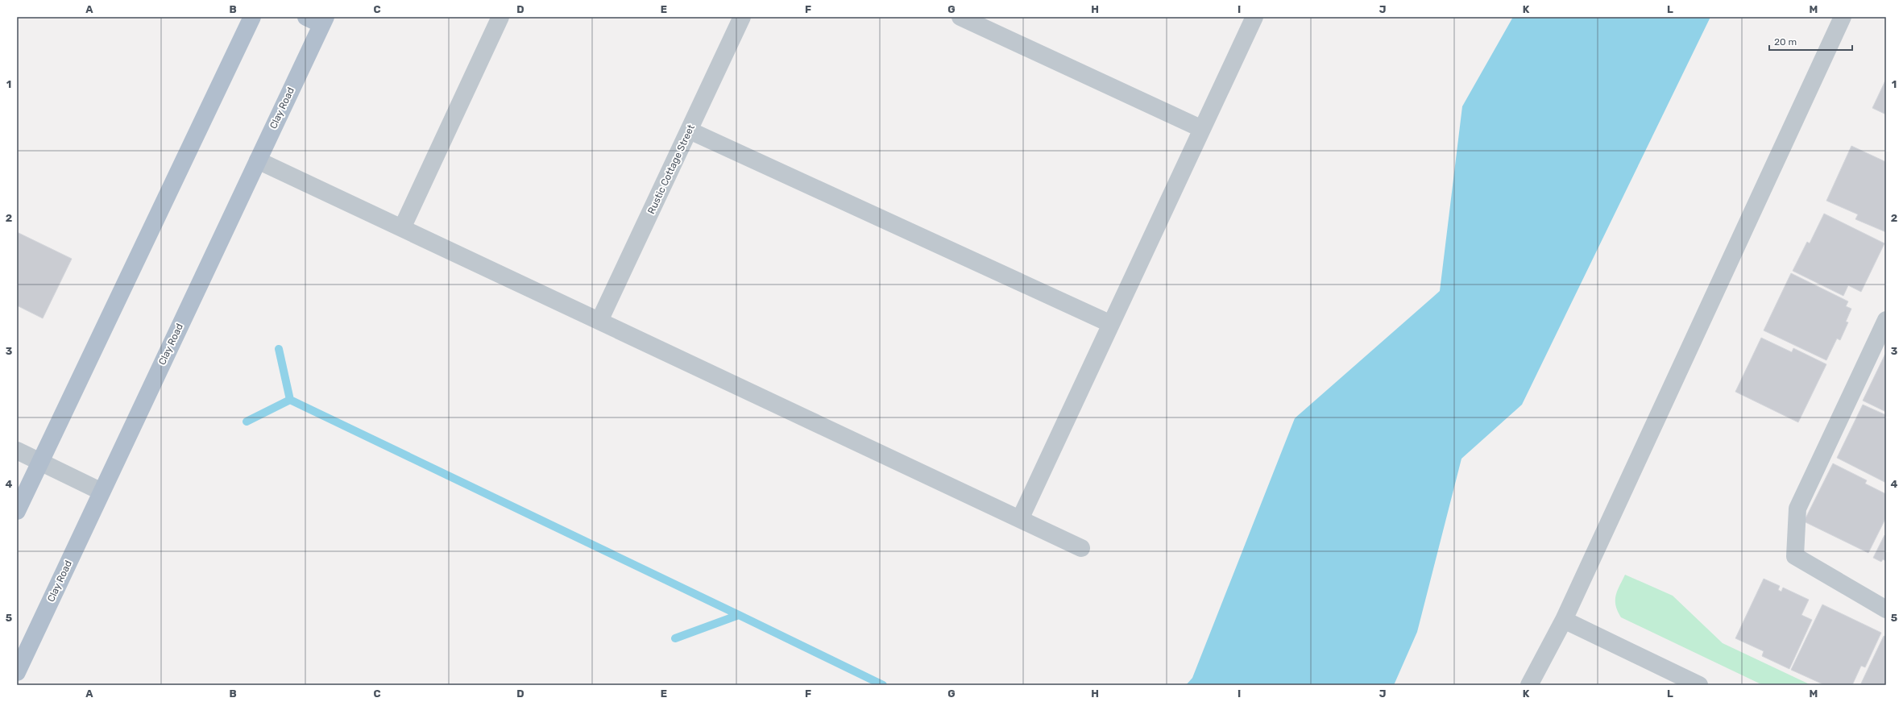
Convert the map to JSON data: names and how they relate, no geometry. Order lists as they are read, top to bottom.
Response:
{
  "streets": {
    "main road": ["Clay Road"],
    "street": ["Rustic Cottage Street"]
  },
  "scale_bar": "20 m",
  "grid": {
    "columns": [
      "A",
      "B",
      "C",
      "D",
      "E",
      "F",
      "G",
      "H",
      "I",
      "J",
      "K",
      "L",
      "M"
    ],
    "rows": [
      "1",
      "2",
      "3",
      "4",
      "5"
    ]
  }
}
